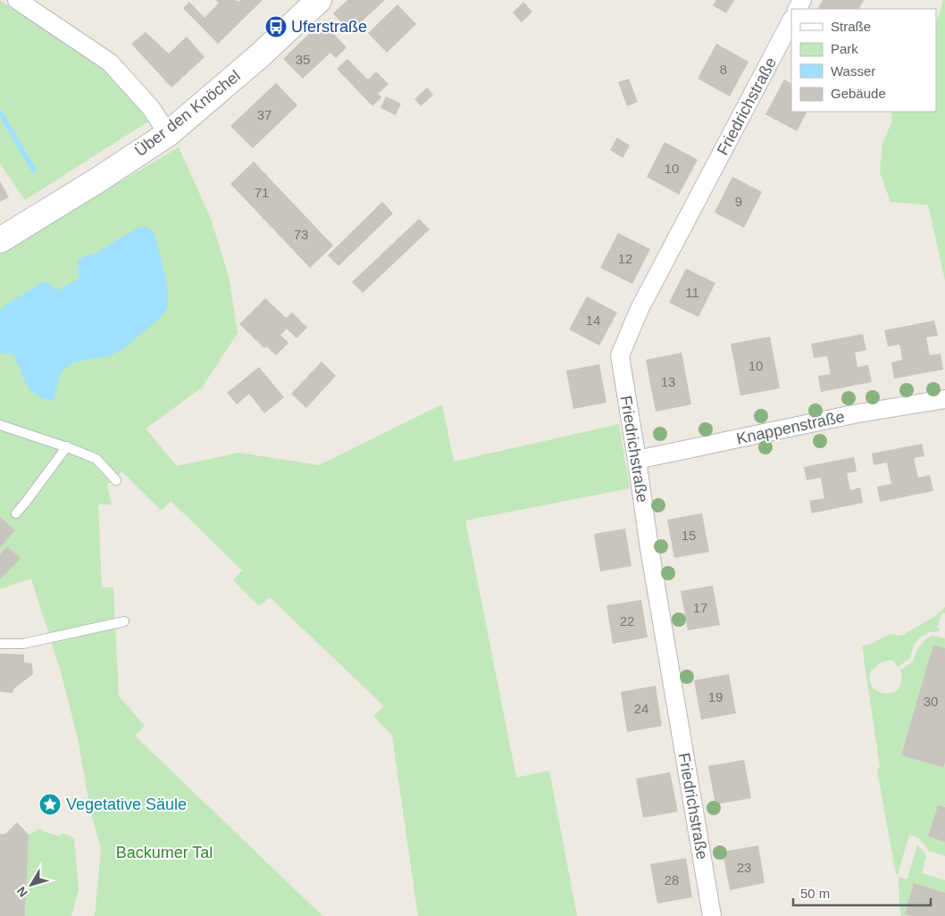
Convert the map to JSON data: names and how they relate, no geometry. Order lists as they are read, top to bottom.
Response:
{
  "streets": {
    "main road": ["Über den Knöchel"],
    "street": ["Friedrichstraße", "Knappenstraße"]
  },
  "crossings": [
    ["Friedrichstraße", "Knappenstraße"]
  ],
  "parks": ["Backumer Tal"],
  "places": {
    "bus stop": ["Uferstraße"],
    "place": ["Vegetative Säule"]
  },
  "house_numbers": [
    "35",
    "8",
    "37",
    "10",
    "71",
    "9",
    "73",
    "12",
    "11",
    "14",
    "10",
    "13",
    "15",
    "17",
    "22",
    "19",
    "30",
    "24",
    "23",
    "28"
  ],
  "legend": [
    "Straße",
    "Park",
    "Wasser",
    "Gebäude"
  ],
  "scale_bar": "50 m",
  "north": "bottom left"
}
